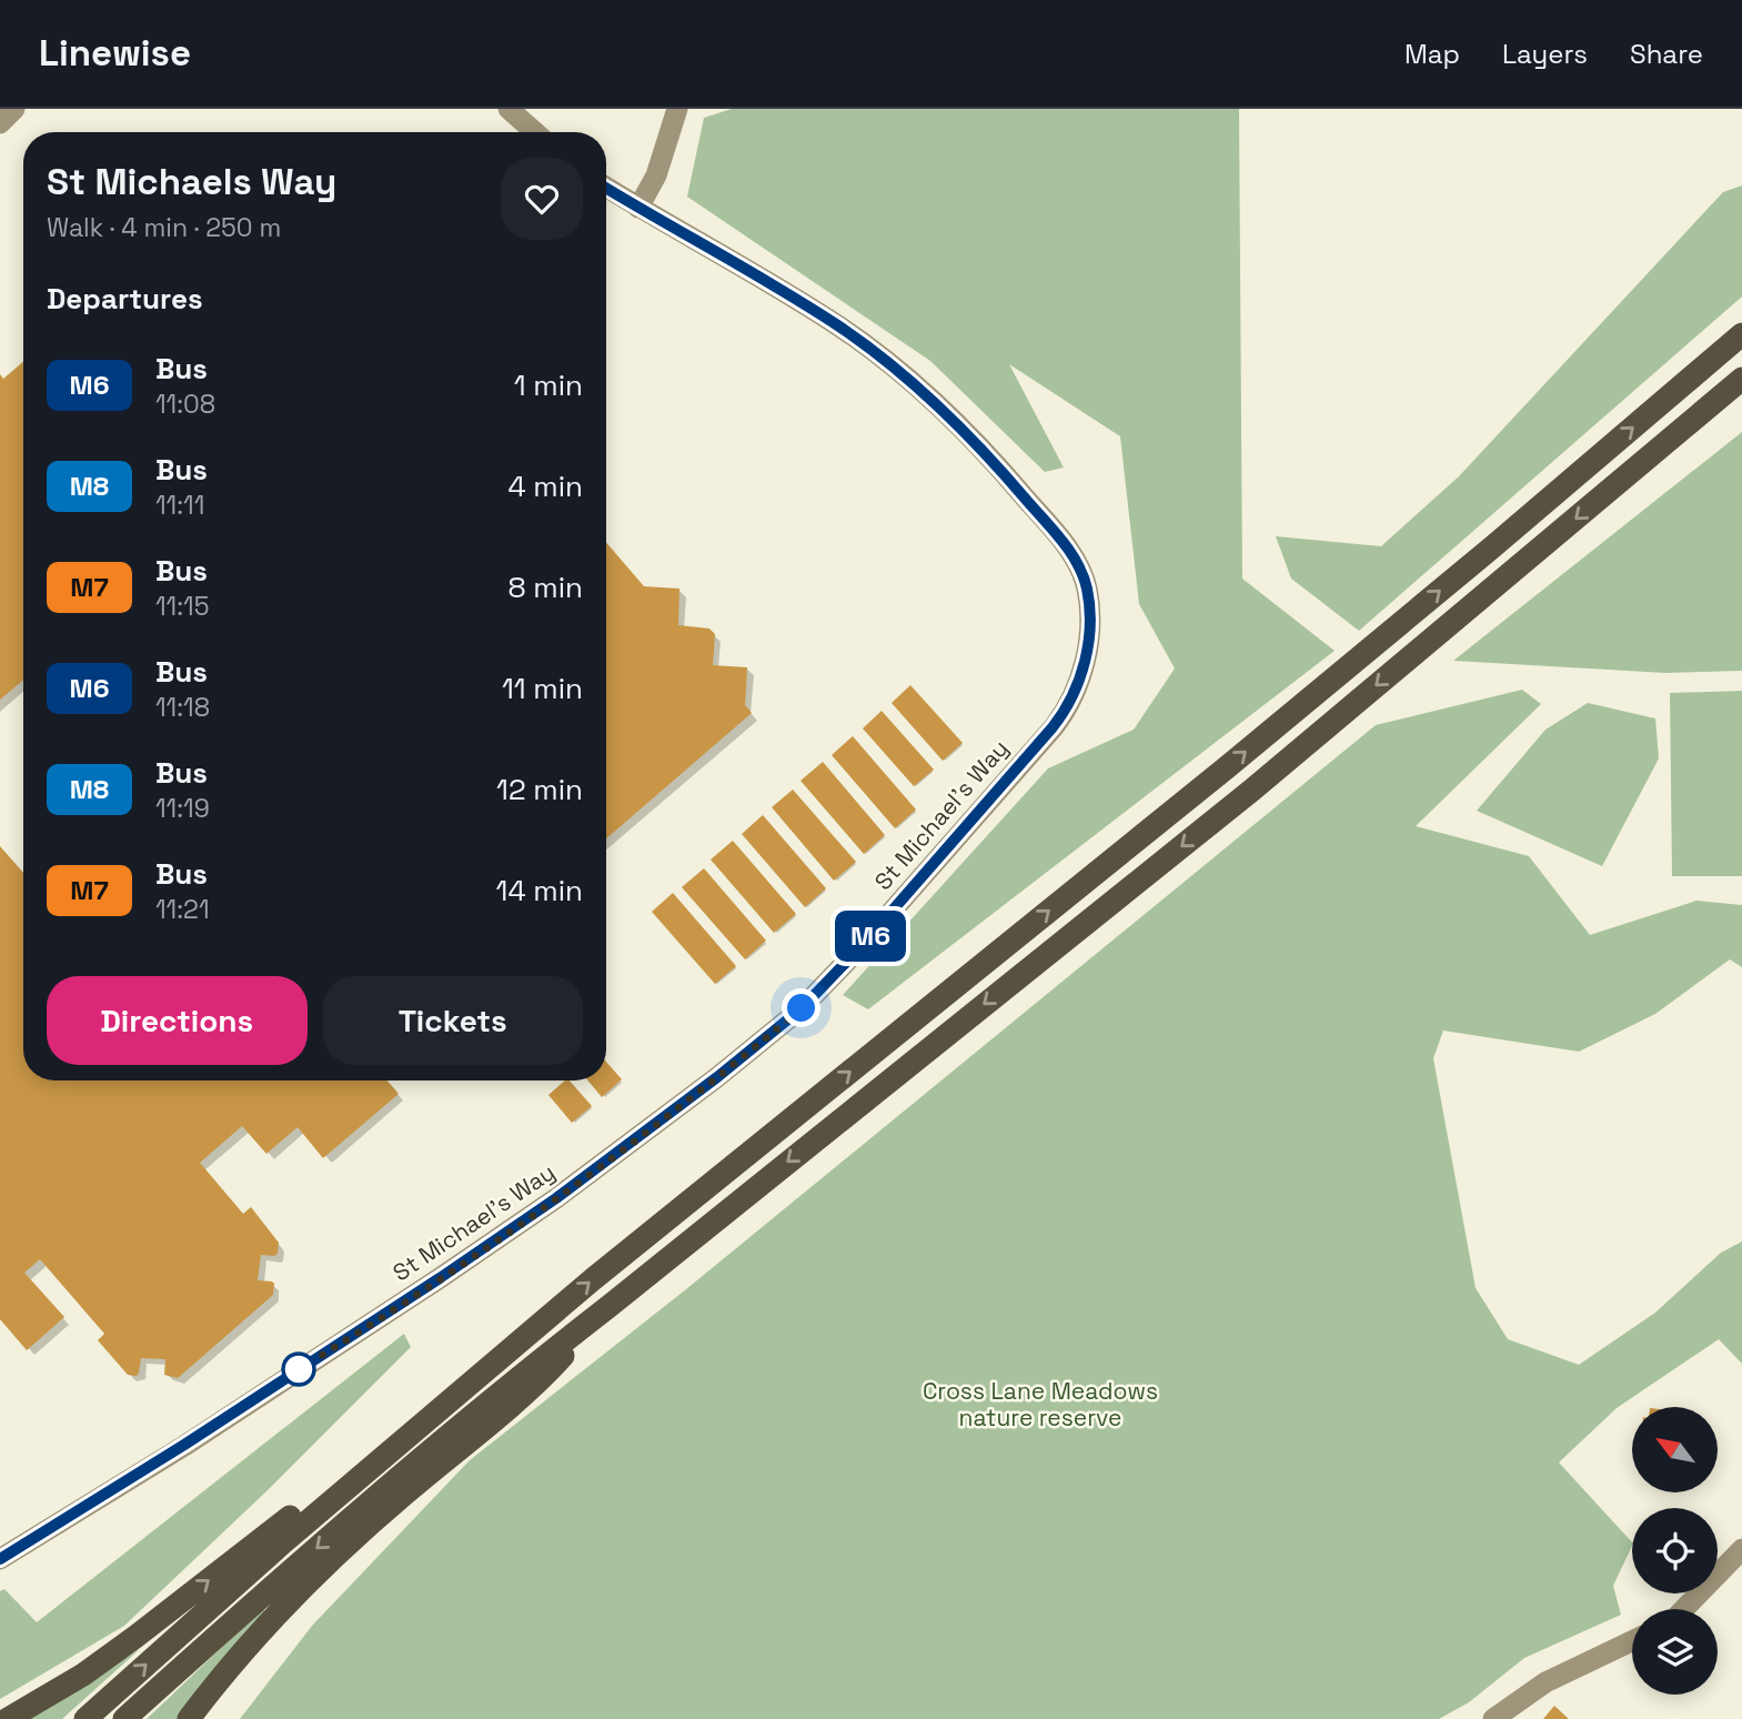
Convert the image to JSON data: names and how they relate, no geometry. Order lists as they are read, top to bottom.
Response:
{
  "streets": {
    "street": ["St Michael's Way"]
  },
  "parks": ["Cross Lane Meadows nature reserve"],
  "lines": ["bus line M6"],
  "north": "top left",
  "page": {
    "header": "Linewise",
    "nav": ["Map", "Layers", "Share"],
    "on_map": "M6",
    "heading": [
      ["St Michaels Way", "Walk · 4 min · 250 m"],
      "Departures"
    ],
    "list": [
      {
        "mark": "M6",
        "name": "Bus",
        "note": "11:08",
        "value": "1 min"
      },
      {
        "mark": "M8",
        "name": "Bus",
        "note": "11:11",
        "value": "4 min"
      },
      {
        "mark": "M7",
        "name": "Bus",
        "note": "11:15",
        "value": "8 min"
      },
      {
        "mark": "M6",
        "name": "Bus",
        "note": "11:18",
        "value": "11 min"
      },
      {
        "mark": "M8",
        "name": "Bus",
        "note": "11:19",
        "value": "12 min"
      },
      {
        "mark": "M7",
        "name": "Bus",
        "note": "11:21",
        "value": "14 min"
      }
    ],
    "buttons": ["Directions", "Tickets"]
  }
}
